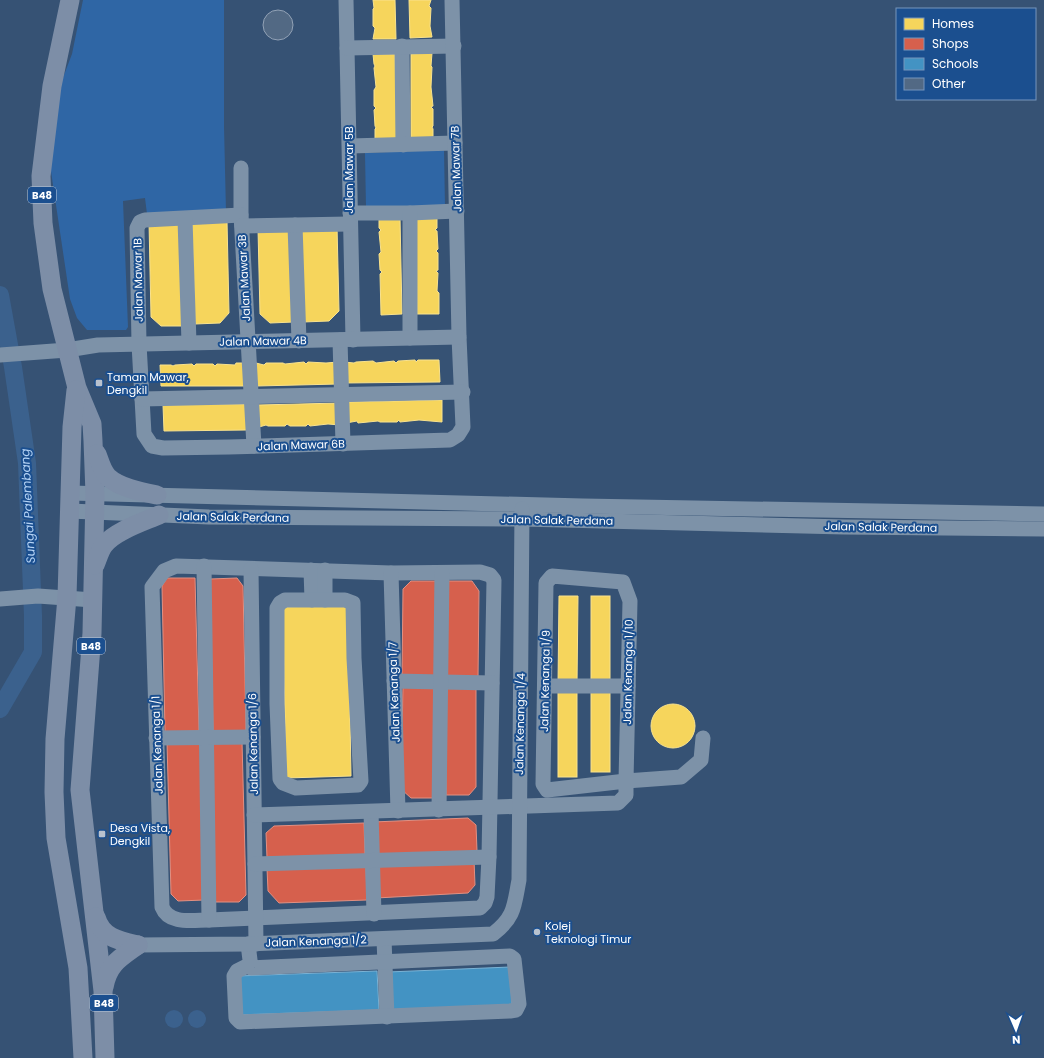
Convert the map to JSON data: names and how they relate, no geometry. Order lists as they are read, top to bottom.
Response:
{
  "streets": {
    "main road": ["B48"],
    "street": [
      "Jalan Mawar 7B",
      "Jalan Mawar 5B",
      "Jalan Mawar 3B",
      "Jalan Mawar 1B",
      "Jalan Mawar 4B",
      "Jalan Mawar 6B",
      "Jalan Salak Perdana",
      "Jalan Kenanga 1/10",
      "Jalan Kenanga 1/9",
      "Jalan Kenanga 1/7",
      "Jalan Kenanga 1/4",
      "Jalan Kenanga 1/6",
      "Jalan Kenanga 1/1",
      "Jalan Kenanga 1/2"
    ]
  },
  "crossings": [
    ["Jalan Mawar 7B", "Jalan Mawar 4B"],
    ["Jalan Mawar 7B", "Jalan Mawar 6B"],
    ["Jalan Mawar 5B", "Jalan Mawar 4B"],
    ["Jalan Mawar 5B", "Jalan Mawar 6B"],
    ["B48", "Jalan Mawar 4B"],
    ["B48", "Jalan Salak Perdana"],
    ["Jalan Mawar 3B", "Jalan Mawar 4B"],
    ["Jalan Mawar 3B", "Jalan Mawar 6B"],
    ["Jalan Mawar 1B", "Jalan Mawar 4B"],
    ["Jalan Mawar 1B", "Jalan Mawar 6B"],
    ["Jalan Salak Perdana", "Jalan Kenanga 1/4"],
    ["Jalan Kenanga 1/10", "Jalan Kenanga 1/9"],
    ["Jalan Kenanga 1/4", "Jalan Kenanga 1/2"],
    ["Jalan Kenanga 1/6", "Jalan Kenanga 1/2"]
  ],
  "water": ["Sungai Palembang"],
  "places": {
    "transit": ["Taman Mawar, Dengkil", "Desa Vista, Dengkil"],
    "other": ["Kolej Teknologi Timur"]
  },
  "legend": [
    "Homes",
    "Shops",
    "Schools",
    "Other"
  ],
  "north": "bottom"
}
